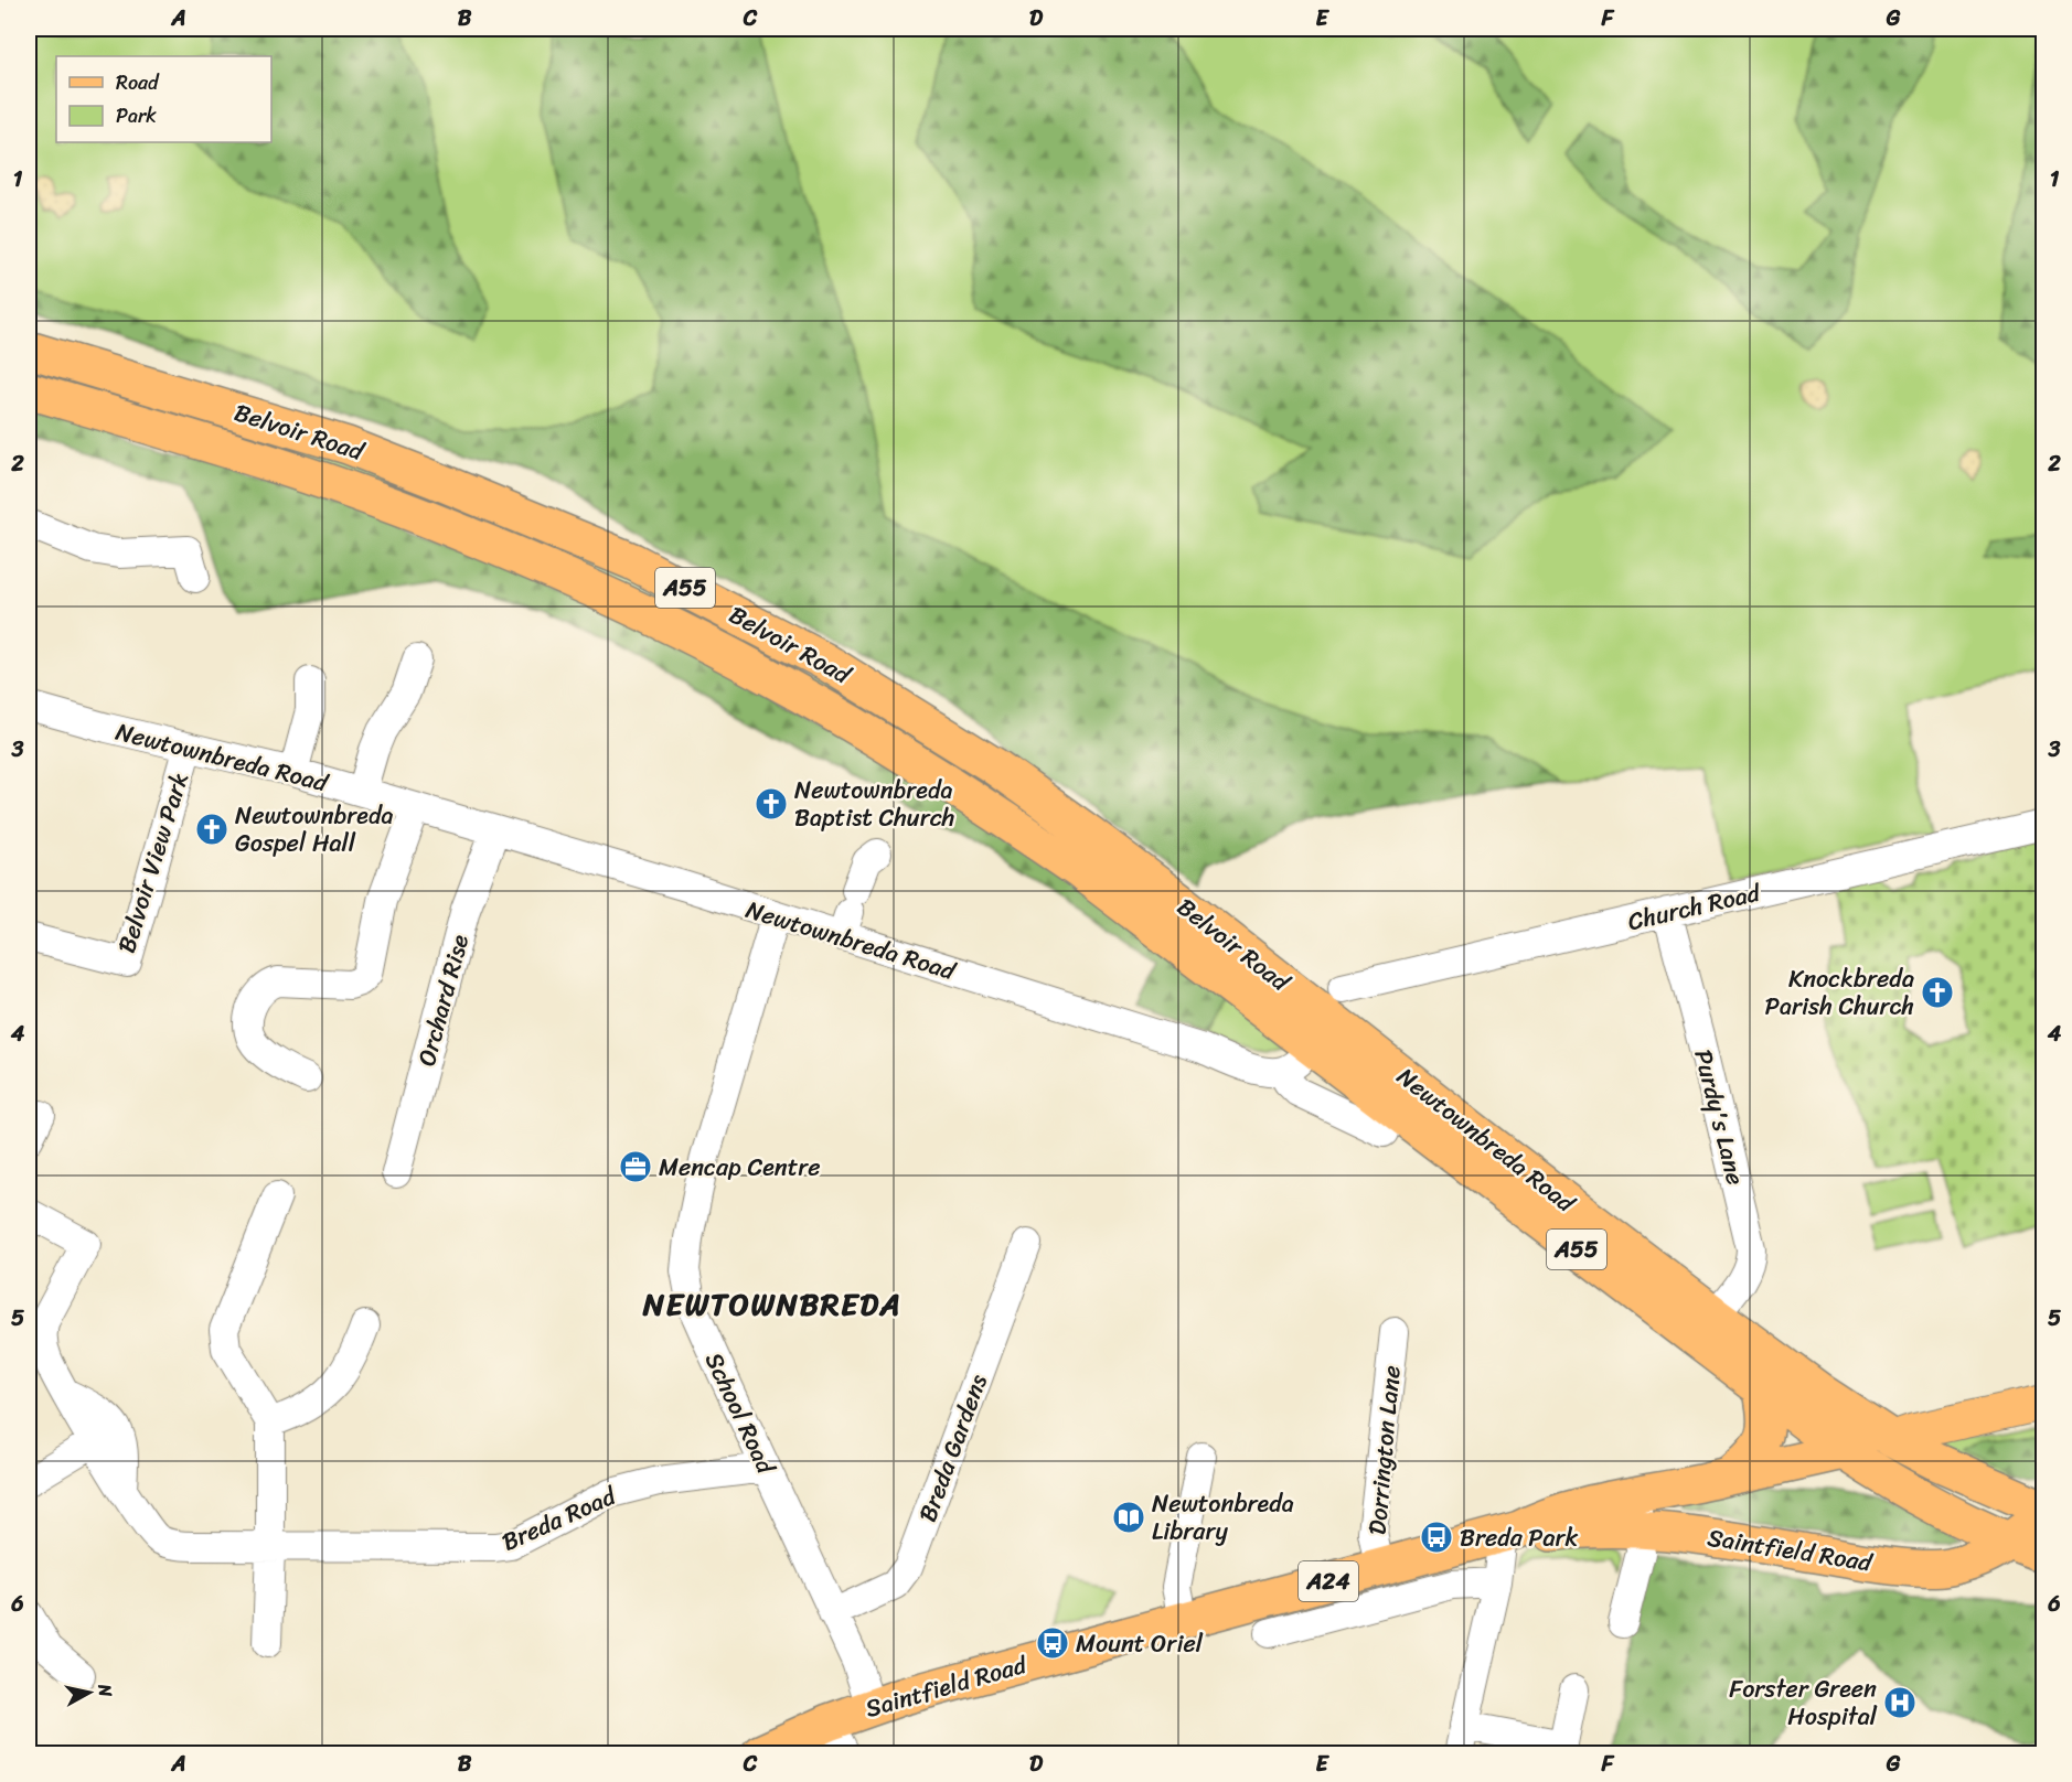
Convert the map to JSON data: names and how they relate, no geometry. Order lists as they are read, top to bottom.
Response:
{
  "streets": {
    "highway": [
      "Belvoir Road",
      "A55",
      "Newtownbreda Road",
      "Saintfield Road",
      "A24"
    ],
    "street": [
      "Belvoir View Park",
      "Church Road",
      "Orchard Rise",
      "Purdy's Lane",
      "School Road",
      "Breda Gardens",
      "Dorrington Lane",
      "Breda Road"
    ]
  },
  "crossings": [
    ["Belvoir Road", "Newtownbreda Road"],
    ["Belvoir Road", "Church Road"],
    ["A55", "Newtownbreda Road"],
    ["A55", "Saintfield Road"],
    ["Newtownbreda Road", "Belvoir View Park"],
    ["Newtownbreda Road", "Church Road"],
    ["Newtownbreda Road", "Orchard Rise"],
    ["Newtownbreda Road", "Purdy's Lane"],
    ["Newtownbreda Road", "School Road"],
    ["Newtownbreda Road", "Saintfield Road"],
    ["Church Road", "Purdy's Lane"],
    ["School Road", "Breda Gardens"],
    ["School Road", "Breda Road"],
    ["School Road", "Saintfield Road"],
    ["Dorrington Lane", "Saintfield Road"],
    ["Saintfield Road", "A24"]
  ],
  "districts": ["NEWTOWNBREDA"],
  "places": {
    "church": ["Newtownbreda Baptist Church", "Newtownbreda Gospel Hall", "Knockbreda Parish Church"],
    "office": ["Mencap Centre"],
    "library": ["Newtonbreda Library"],
    "bus stop": ["Breda Park", "Mount Oriel"],
    "hospital": ["Forster Green Hospital"]
  },
  "legend": ["Road", "Park"],
  "north": "right",
  "grid": {
    "columns": [
      "A",
      "B",
      "C",
      "D",
      "E",
      "F",
      "G"
    ],
    "rows": [
      "1",
      "2",
      "3",
      "4",
      "5",
      "6"
    ]
  }
}
